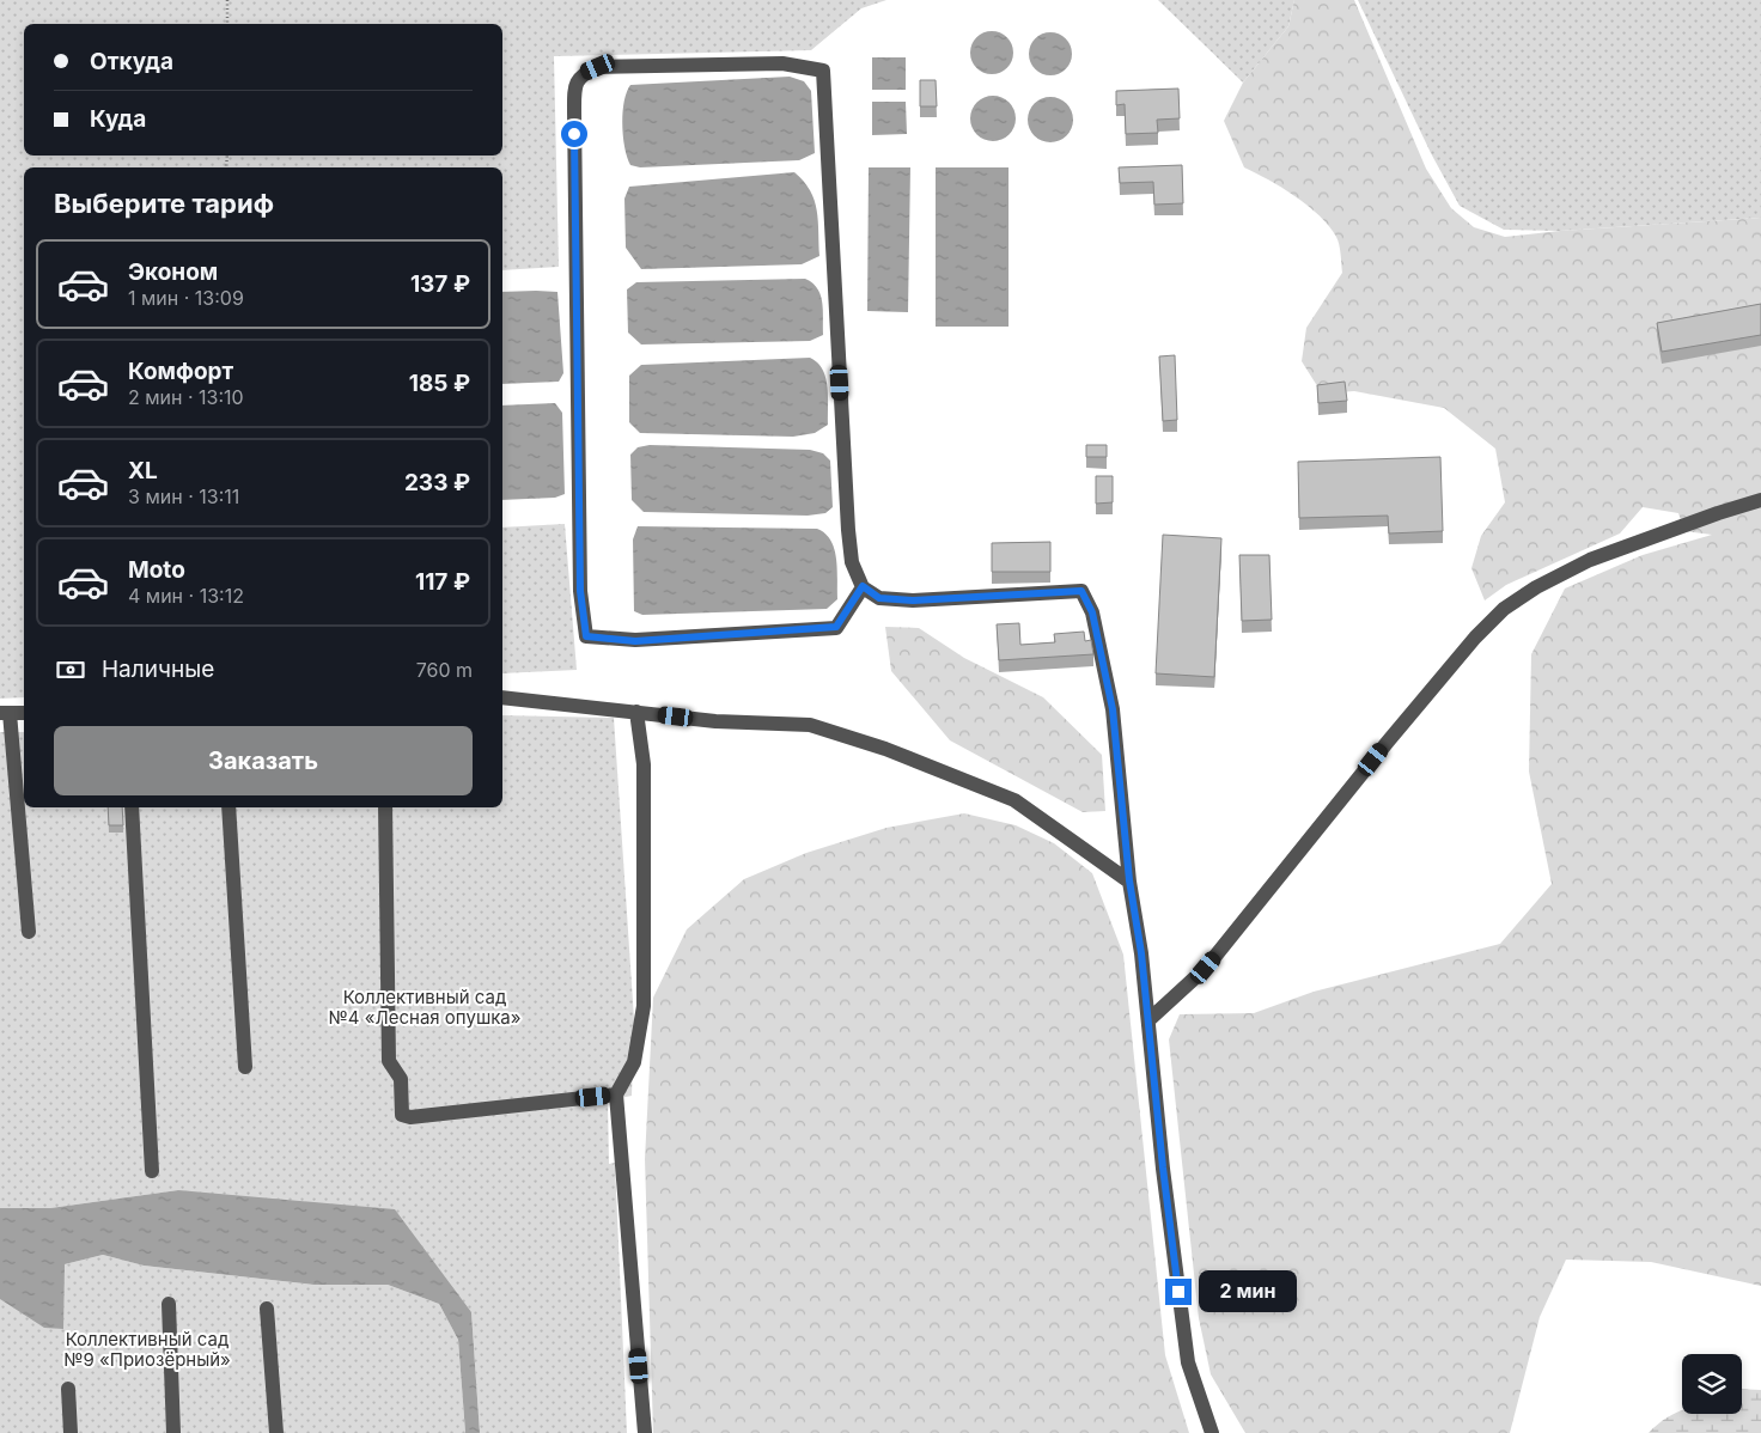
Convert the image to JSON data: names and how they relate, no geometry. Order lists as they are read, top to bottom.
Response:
{
  "parks": ["Коллективный сад №4 «Лесная опушка»", "Коллективный сад №9 «Приозёрный»"],
  "page": {
    "banner": ["Откуда", "Куда"],
    "heading": "Выберите тариф",
    "list": [
      {
        "name": "Эконом",
        "note": "1 мин · 13:09",
        "value": "137 ₽"
      },
      {
        "name": "Комфорт",
        "note": "2 мин · 13:10",
        "value": "185 ₽"
      },
      {
        "name": "XL",
        "note": "3 мин · 13:11",
        "value": "233 ₽"
      },
      {
        "name": "Moto",
        "note": "4 мин · 13:12",
        "value": "117 ₽"
      }
    ],
    "pay": ["Наличные", "760 m"],
    "buttons": "Заказать",
    "bubble": "2 мин"
  }
}
